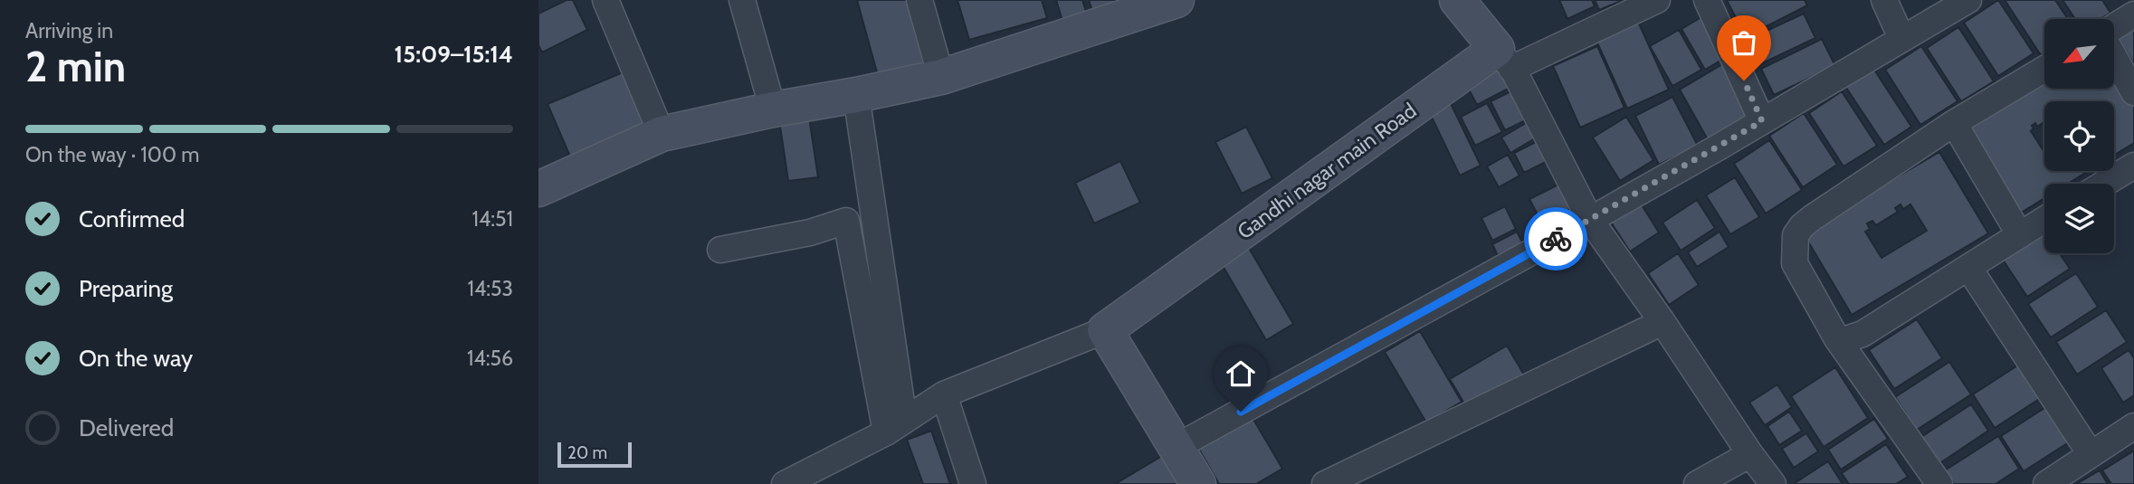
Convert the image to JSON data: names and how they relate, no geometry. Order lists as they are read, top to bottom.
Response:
{
  "streets": {
    "street": ["Gandhi nagar main Road"]
  },
  "scale_bar": "20 m",
  "north": "bottom left",
  "page": {
    "heading": ["2 min", "Arriving in", "15:09–15:14"],
    "bar": "On the way · 100 m",
    "list": [
      ["Confirmed", "14:51"],
      ["Preparing", "14:53"],
      ["On the way", "14:56"],
      "Delivered"
    ],
    "scale": "20 m"
  }
}
